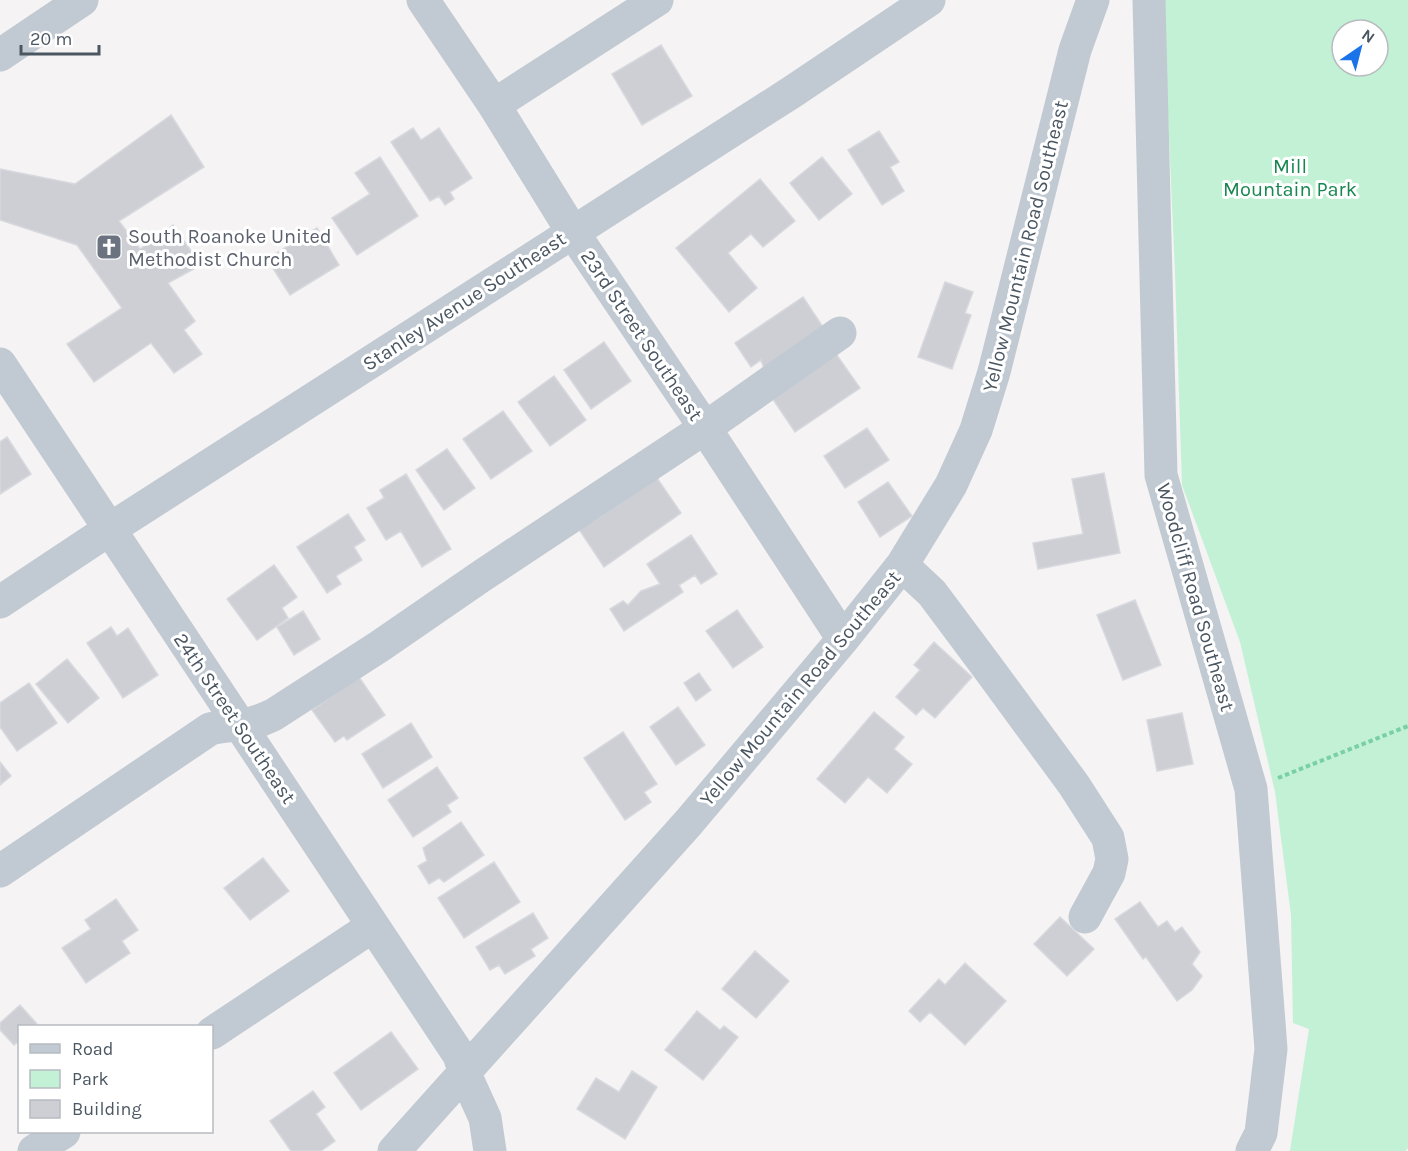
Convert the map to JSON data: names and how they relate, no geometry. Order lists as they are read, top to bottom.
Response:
{
  "streets": {
    "street": [
      "Yellow Mountain Road Southeast",
      "Stanley Avenue Southeast",
      "23rd Street Southeast",
      "Woodcliff Road Southeast",
      "24th Street Southeast"
    ]
  },
  "crossings": [
    ["Yellow Mountain Road Southeast", "23rd Street Southeast"],
    ["Yellow Mountain Road Southeast", "24th Street Southeast"],
    ["Stanley Avenue Southeast", "23rd Street Southeast"],
    ["Stanley Avenue Southeast", "24th Street Southeast"]
  ],
  "parks": ["Mill Mountain Park"],
  "places": {
    "church": ["South Roanoke United Methodist Church"]
  },
  "legend": ["Road", "Park", "Building"],
  "scale_bar": "20 m",
  "north": "top right"
}
